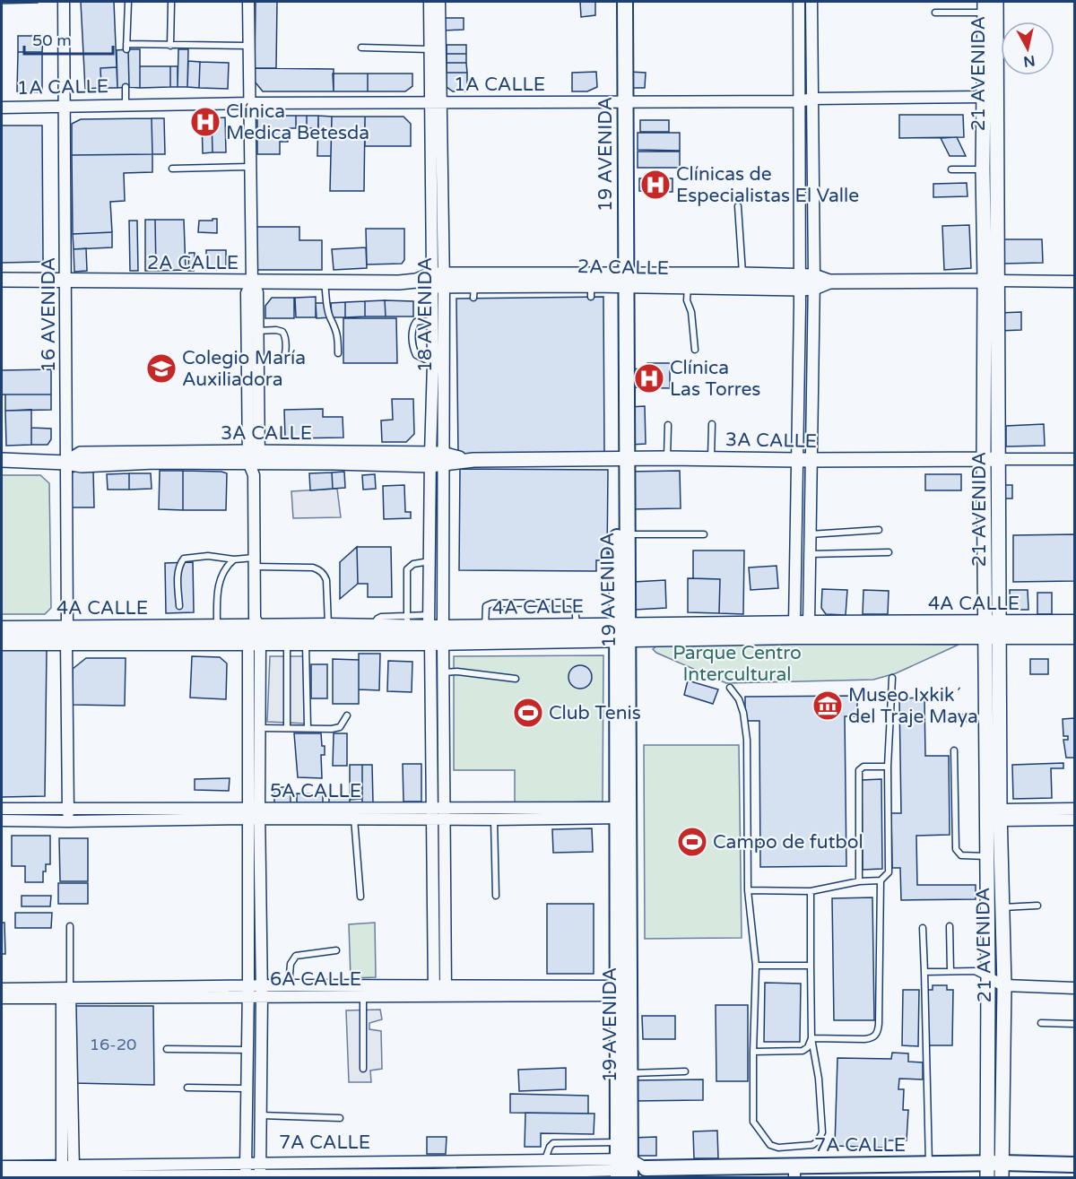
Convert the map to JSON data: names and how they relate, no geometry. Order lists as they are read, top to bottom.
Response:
{
  "streets": {
    "main road": ["19 AVENIDA", "4A CALLE", "7A CALLE"],
    "street": [
      "21 AVENIDA",
      "1A CALLE",
      "2A CALLE",
      "16 AVENIDA",
      "18 AVENIDA",
      "3A CALLE",
      "5A CALLE",
      "6A CALLE"
    ]
  },
  "crossings": [
    ["21 AVENIDA", "1A CALLE"],
    ["21 AVENIDA", "2A CALLE"],
    ["21 AVENIDA", "3A CALLE"],
    ["21 AVENIDA", "4A CALLE"],
    ["21 AVENIDA", "7A CALLE"],
    ["1A CALLE", "19 AVENIDA"],
    ["1A CALLE", "16 AVENIDA"],
    ["1A CALLE", "18 AVENIDA"],
    ["19 AVENIDA", "2A CALLE"],
    ["19 AVENIDA", "3A CALLE"],
    ["19 AVENIDA", "4A CALLE"],
    ["19 AVENIDA", "5A CALLE"],
    ["19 AVENIDA", "6A CALLE"],
    ["19 AVENIDA", "7A CALLE"],
    ["2A CALLE", "16 AVENIDA"],
    ["2A CALLE", "18 AVENIDA"],
    ["16 AVENIDA", "3A CALLE"],
    ["16 AVENIDA", "4A CALLE"],
    ["16 AVENIDA", "5A CALLE"],
    ["18 AVENIDA", "3A CALLE"],
    ["18 AVENIDA", "4A CALLE"],
    ["18 AVENIDA", "5A CALLE"],
    ["18 AVENIDA", "6A CALLE"]
  ],
  "parks": ["Parque Centro Intercultural"],
  "places": {
    "hospital": ["Clínica Medica Betesda", "Clínicas de Especialistas El Valle", "Clínica Las Torres"],
    "school or university": ["Colegio María Auxiliadora"],
    "museum": ["Museo Ixkik´ del Traje Maya"],
    "sports": ["Club Tenis", "Campo de futbol"]
  },
  "house_numbers": ["16-20"],
  "scale_bar": "50 m",
  "north": "bottom"
}
